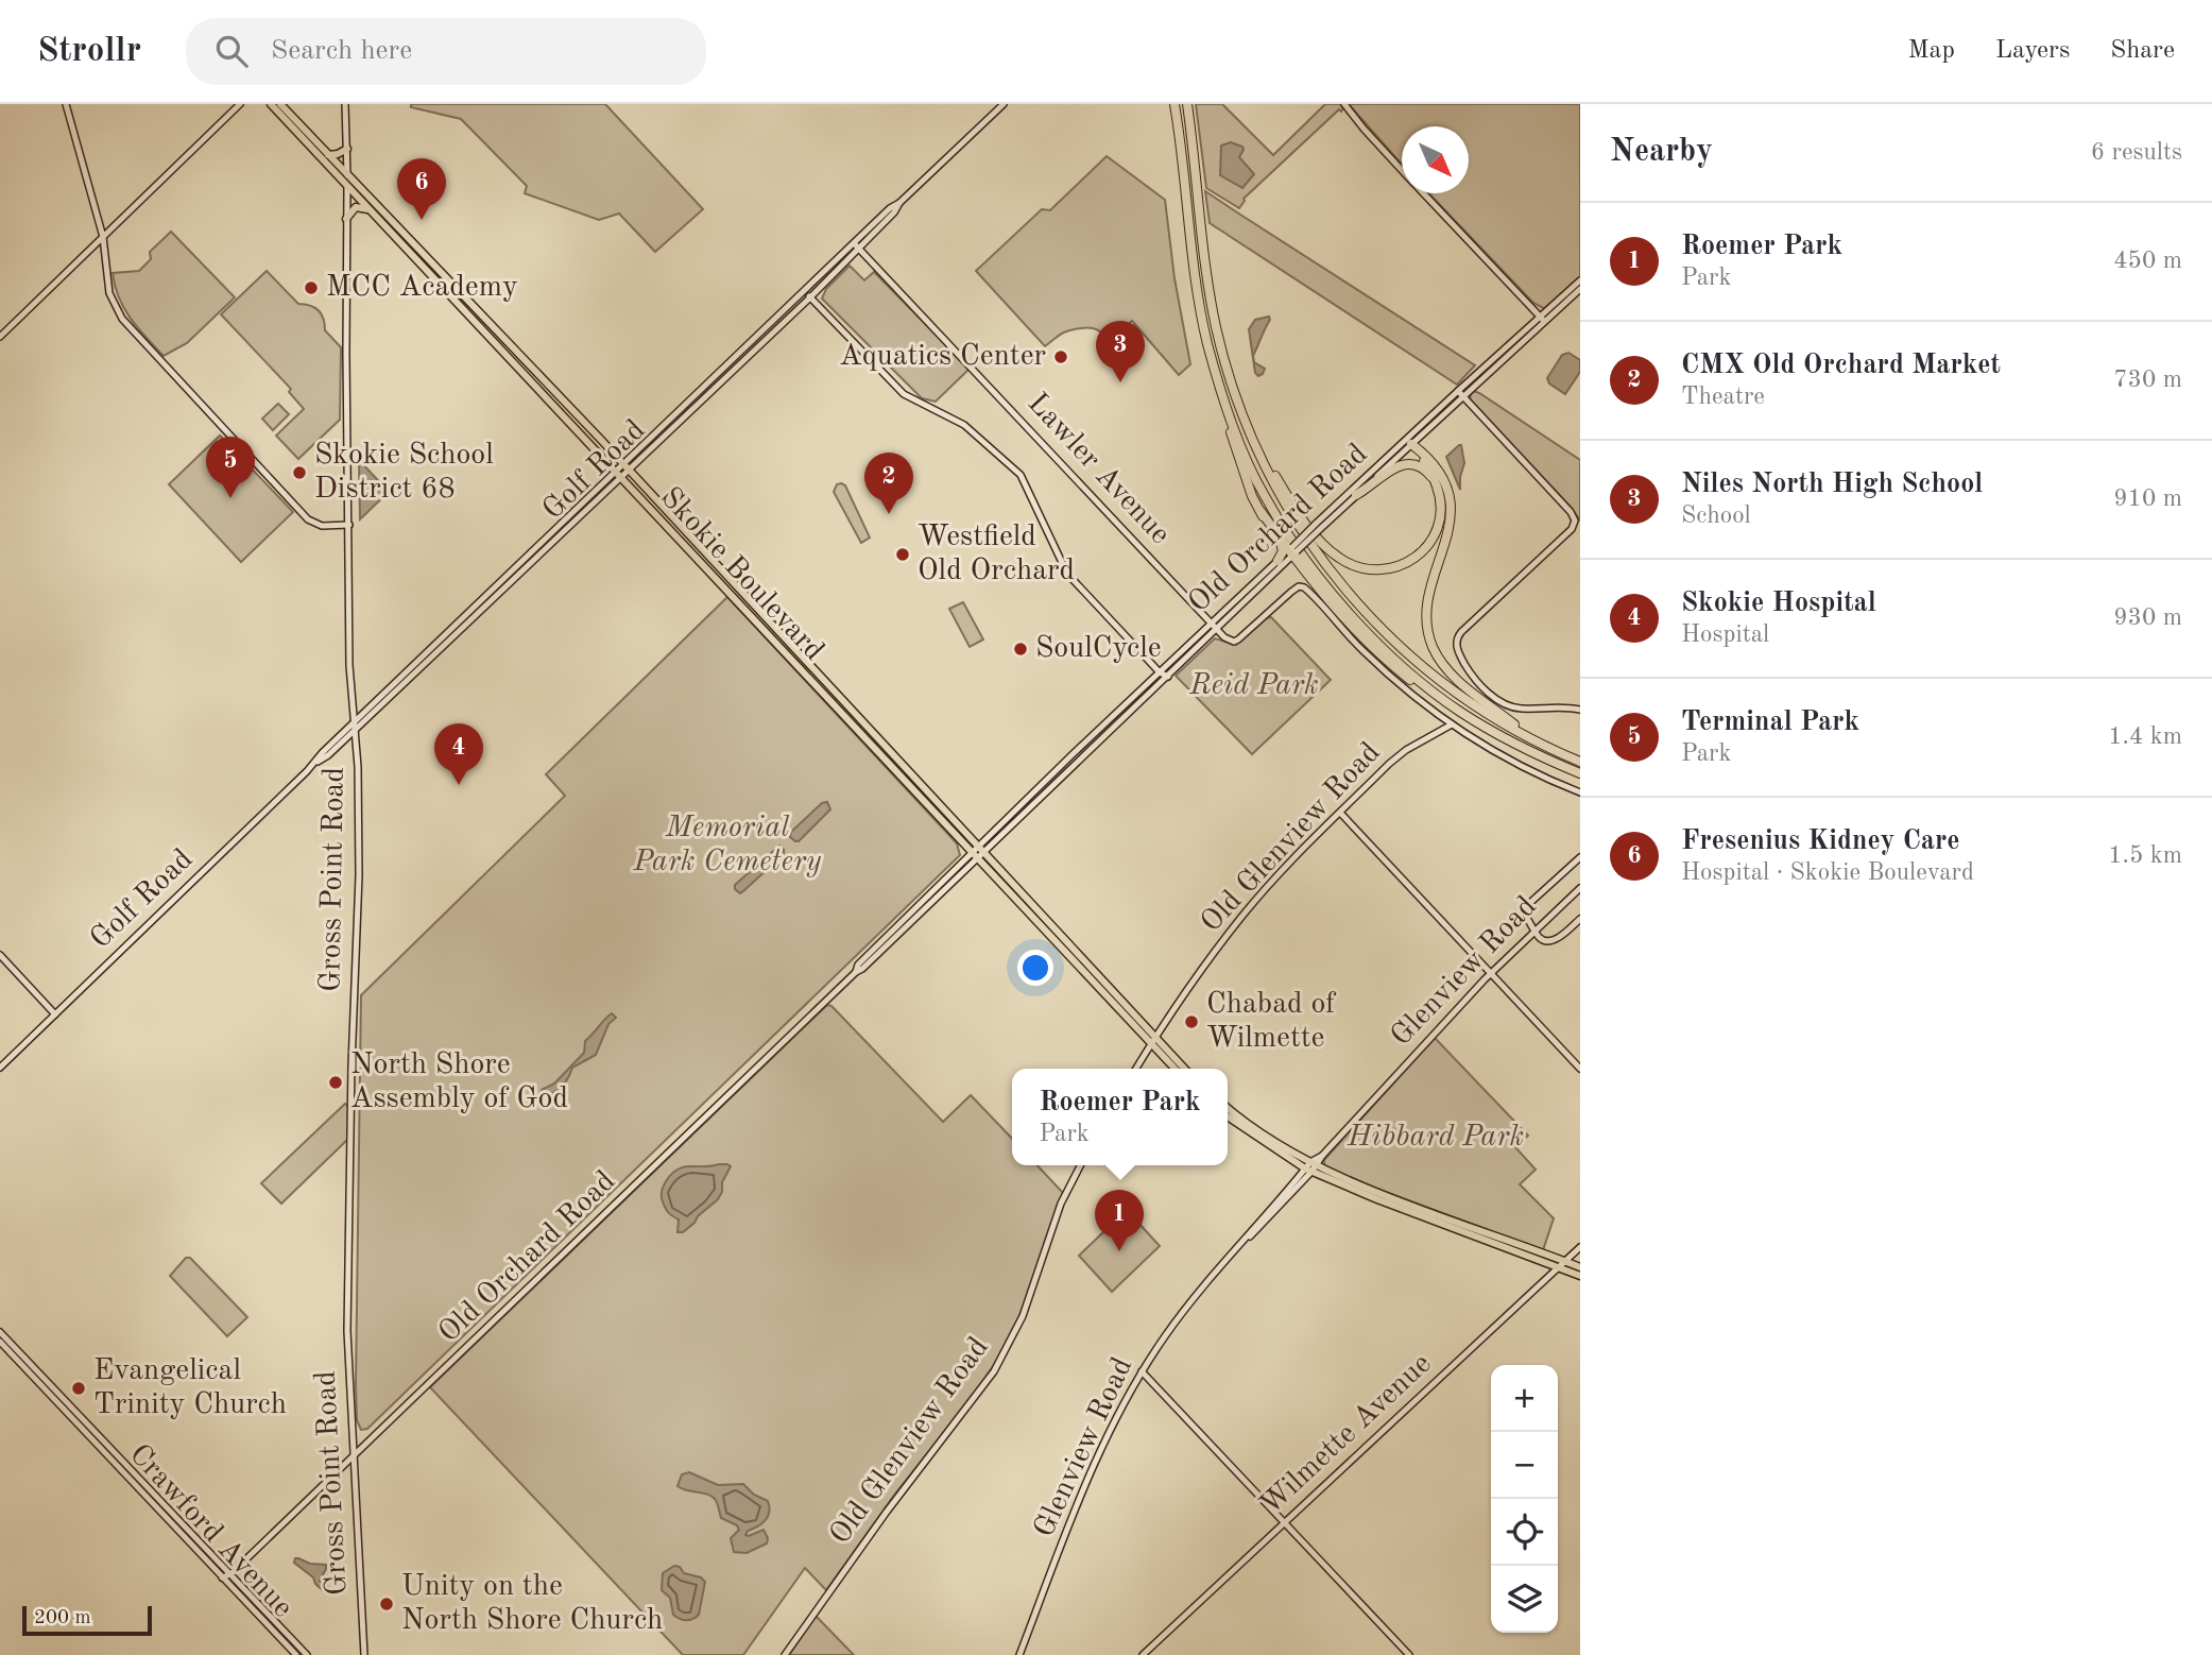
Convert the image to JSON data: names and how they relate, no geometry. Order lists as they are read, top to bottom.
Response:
{
  "streets": {
    "main road": [
      "Lawler Avenue",
      "Golf Road",
      "Old Orchard Road",
      "Skokie Boulevard",
      "Old Glenview Road",
      "Gross Point Road",
      "Glenview Road",
      "Wilmette Avenue",
      "Crawford Avenue"
    ]
  },
  "crossings": [
    ["Lawler Avenue", "Golf Road"],
    ["Lawler Avenue", "Old Orchard Road"],
    ["Golf Road", "Skokie Boulevard"],
    ["Golf Road", "Gross Point Road"],
    ["Old Orchard Road", "Skokie Boulevard"],
    ["Old Orchard Road", "Gross Point Road"],
    ["Old Orchard Road", "Crawford Avenue"],
    ["Skokie Boulevard", "Old Glenview Road"],
    ["Skokie Boulevard", "Gross Point Road"]
  ],
  "parks": ["Reid Park", "Memorial Park Cemetery", "Hibbard Park"],
  "places": [
    "MCC Academy",
    "Aquatics Center",
    "Skokie School District 68",
    "Westfield Old Orchard",
    "SoulCycle",
    "Chabad of Wilmette",
    "North Shore Assembly of God",
    "Evangelical Trinity Church",
    "Unity on the North Shore Church"
  ],
  "scale_bar": "200 m",
  "north": "bottom right",
  "page": {
    "header": "Strollr",
    "search": "Search here",
    "nav": ["Map", "Layers", "Share"],
    "heading": ["Nearby", "6 results"],
    "pins": [
      "6",
      "3",
      "5",
      "2",
      "4",
      "1"
    ],
    "list": [
      {
        "mark": "1",
        "name": "Roemer Park",
        "note": "Park",
        "value": "450 m"
      },
      {
        "mark": "2",
        "name": "CMX Old Orchard Market",
        "note": "Theatre",
        "value": "730 m"
      },
      {
        "mark": "3",
        "name": "Niles North High School",
        "note": "School",
        "value": "910 m"
      },
      {
        "mark": "4",
        "name": "Skokie Hospital",
        "note": "Hospital",
        "value": "930 m"
      },
      {
        "mark": "5",
        "name": "Terminal Park",
        "note": "Park",
        "value": "1.4 km"
      },
      {
        "mark": "6",
        "name": "Fresenius Kidney Care",
        "note": "Hospital · Skokie Boulevard",
        "value": "1.5 km"
      }
    ],
    "popup": ["Roemer Park", "Park"],
    "map_buttons": ["+", "−"],
    "scale": "200 m"
  }
}
